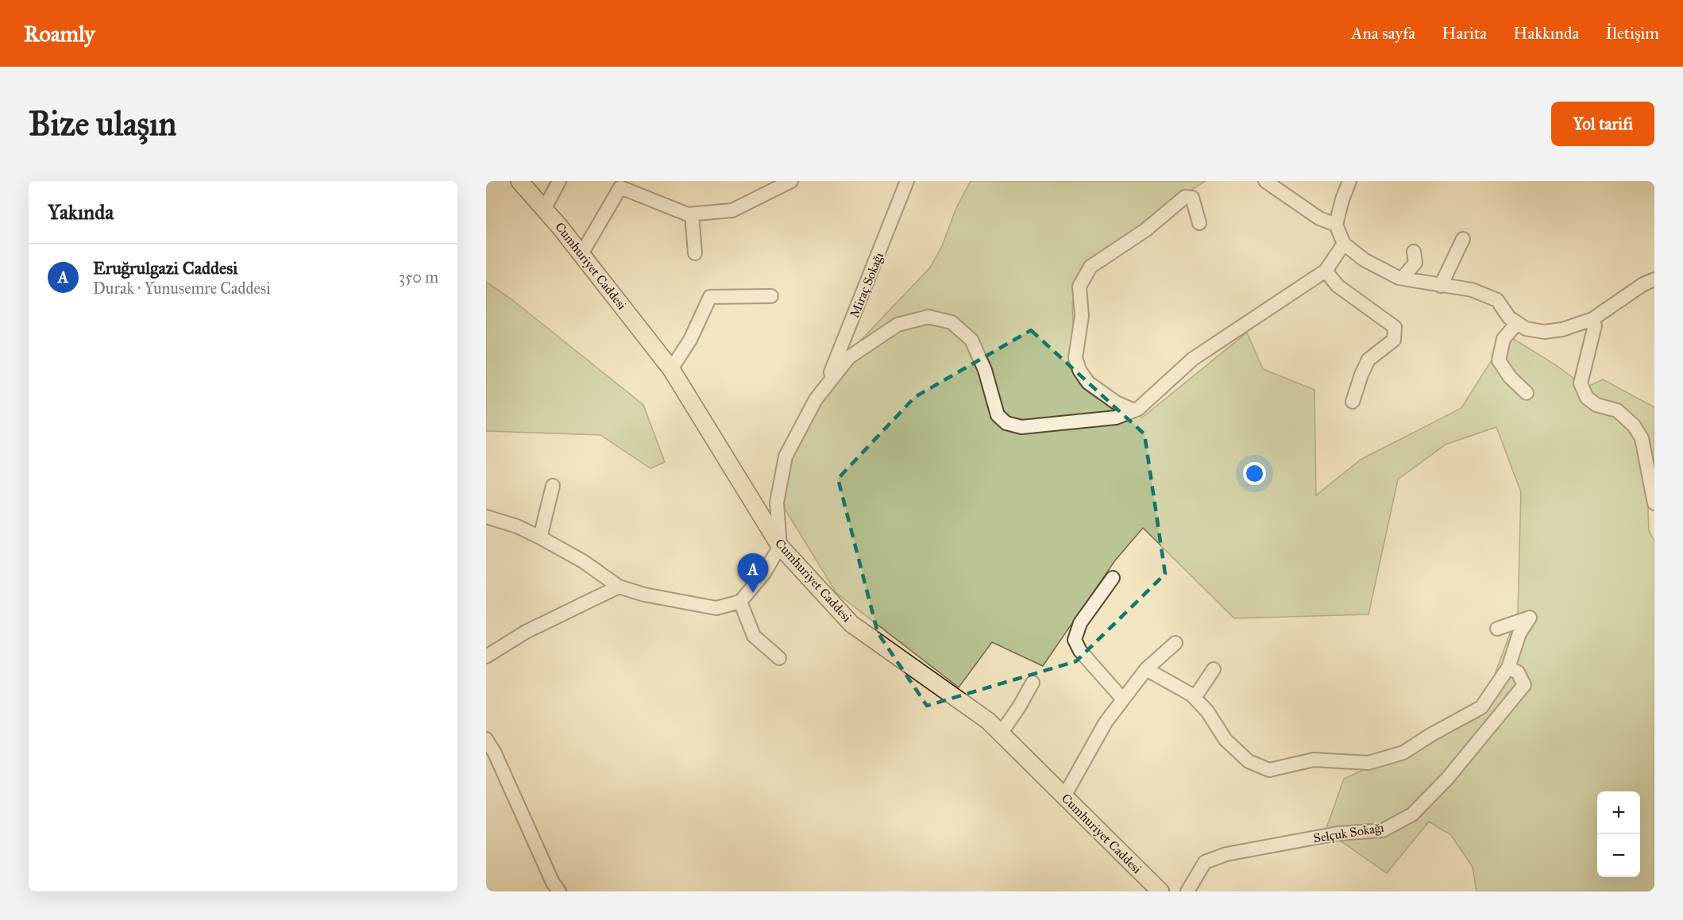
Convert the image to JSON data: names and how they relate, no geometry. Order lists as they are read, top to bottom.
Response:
{
  "streets": {
    "main road": ["Cumhuriyet Caddesi"],
    "street": ["Miraç Sokağı", "Selçuk Sokağı"]
  },
  "page": {
    "header": "Roamly",
    "nav": [
      "Ana sayfa",
      "Harita",
      "Hakkında",
      "İletişim"
    ],
    "buttons": "Yol tarifi",
    "title": "Bize ulaşın",
    "heading": "Yakında",
    "list": [
      {
        "mark": "A",
        "name": "Eruğrulgazi Caddesi",
        "note": "Durak · Yunusemre Caddesi",
        "value": "350 m"
      }
    ],
    "pins": "A",
    "map_buttons": ["+", "−"]
  }
}
